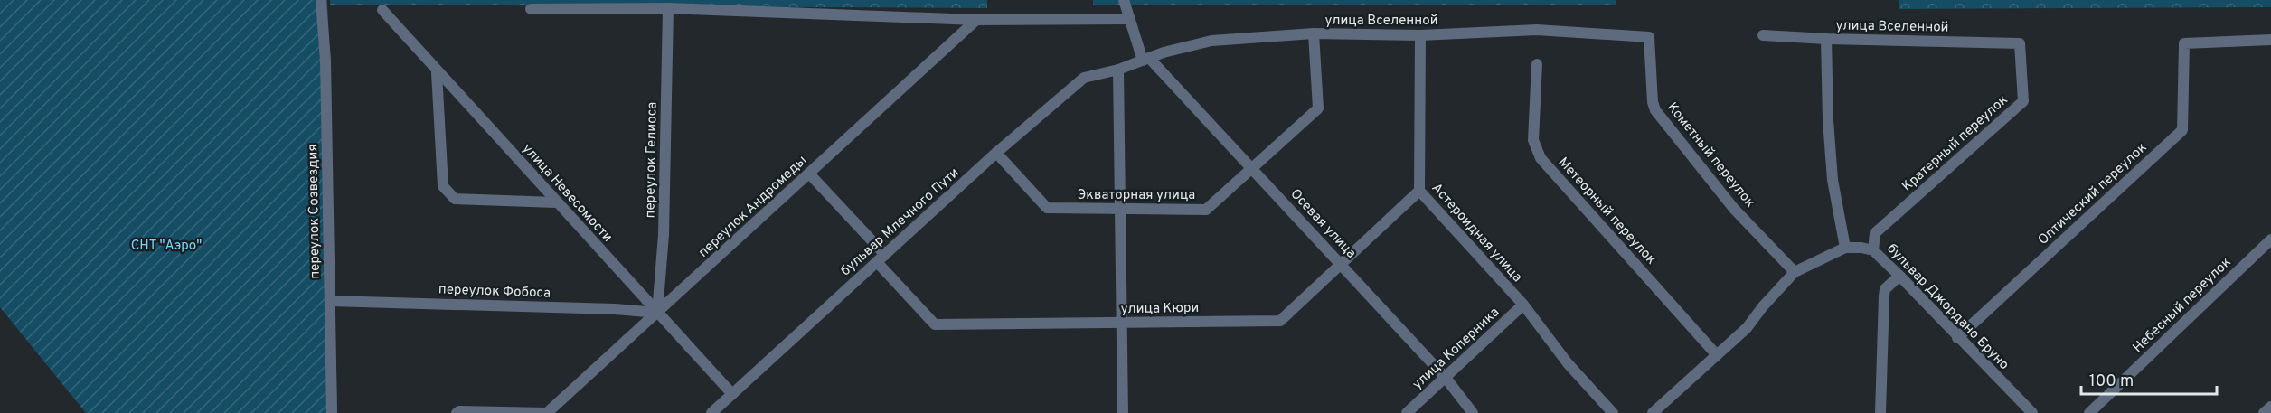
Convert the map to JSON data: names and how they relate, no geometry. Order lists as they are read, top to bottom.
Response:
{
  "streets": {
    "street": [
      "улица Вселенной",
      "Кратерный переулок",
      "Кометный переулок",
      "переулок Гелиоса",
      "улица Невесомости",
      "Оптический переулок",
      "Экваторная улица",
      "переулок Андромеды",
      "переулок Созвездия",
      "Метеорный переулок",
      "бульвар Млечного Пути",
      "Осевая улица",
      "Астероидная улица",
      "переулок Фобоса",
      "Небесный переулок",
      "бульвар Джордано Бруно",
      "улица Кюри",
      "улица Коперника"
    ]
  },
  "crossings": [
    ["улица Вселенной", "Кратерный переулок"],
    ["улица Вселенной", "Кометный переулок"],
    ["улица Вселенной", "Экваторная улица"],
    ["улица Вселенной", "бульвар Млечного Пути"],
    ["улица Вселенной", "Осевая улица"],
    ["улица Вселенной", "Астероидная улица"],
    ["Кратерный переулок", "бульвар Джордано Бруно"],
    ["переулок Гелиоса", "улица Невесомости"],
    ["переулок Гелиоса", "переулок Андромеды"],
    ["переулок Гелиоса", "переулок Фобоса"],
    ["улица Невесомости", "переулок Андромеды"],
    ["улица Невесомости", "бульвар Млечного Пути"],
    ["улица Невесомости", "переулок Фобоса"],
    ["Оптический переулок", "бульвар Джордано Бруно"],
    ["Экваторная улица", "бульвар Млечного Пути"],
    ["Экваторная улица", "Осевая улица"],
    ["переулок Андромеды", "переулок Фобоса"],
    ["переулок Андромеды", "улица Кюри"],
    ["переулок Созвездия", "переулок Фобоса"],
    ["бульвар Млечного Пути", "улица Кюри"],
    ["Осевая улица", "улица Кюри"],
    ["Осевая улица", "улица Коперника"],
    ["Астероидная улица", "улица Кюри"],
    ["Астероидная улица", "улица Коперника"]
  ],
  "parks": ["СНТ \"Аэро\""],
  "scale_bar": "100 m"
}
